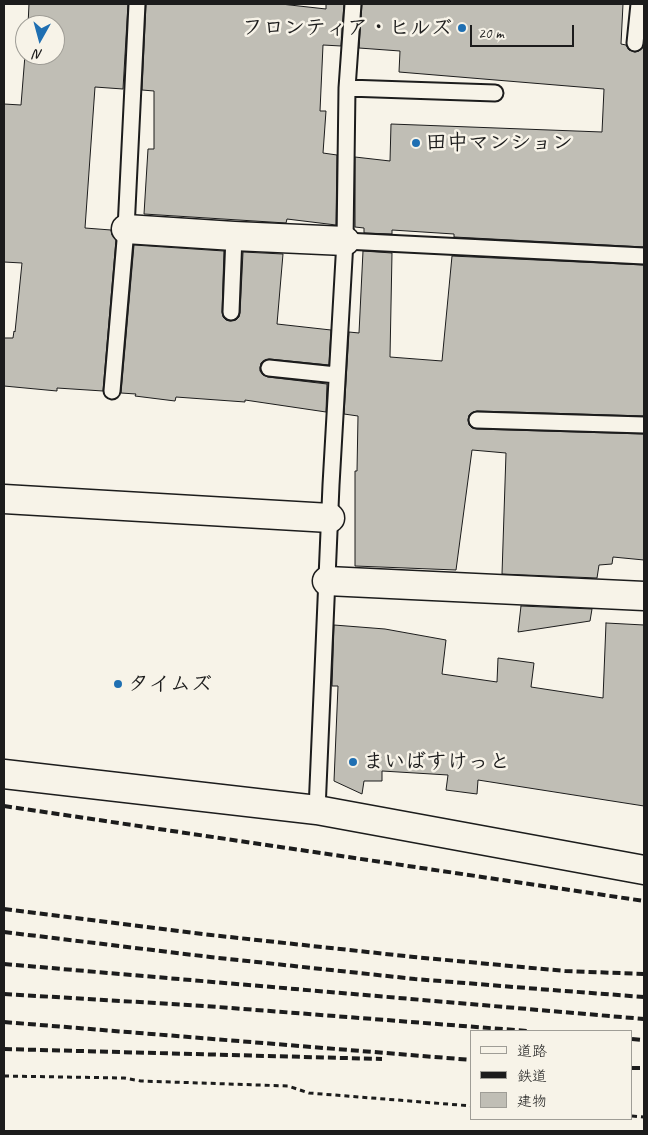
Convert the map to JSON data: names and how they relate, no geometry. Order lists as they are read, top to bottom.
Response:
{
  "places": [
    "フロンティア・ヒルズ",
    "田中マンション",
    "タイムズ",
    "まいばすけっと"
  ],
  "legend": ["道路", "鉄道", "建物"],
  "scale_bar": "20 m",
  "north": "bottom"
}
